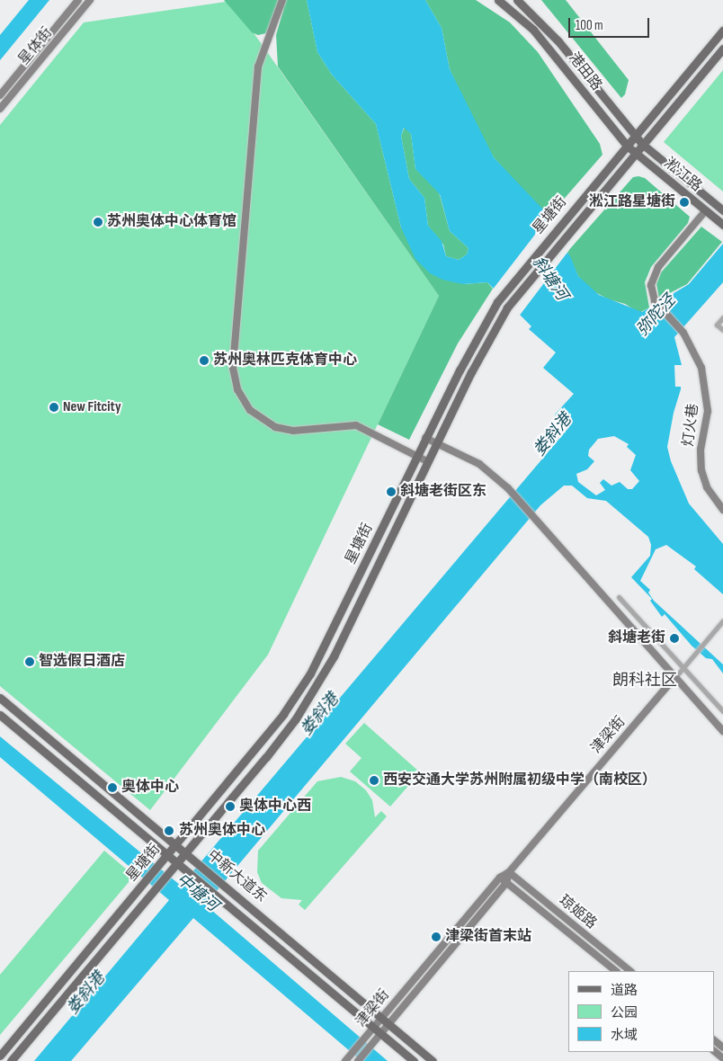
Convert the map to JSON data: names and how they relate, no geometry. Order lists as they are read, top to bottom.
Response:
{
  "streets": {
    "main road": [
      "港田路",
      "淞江路",
      "星塘街",
      "中新大道东"
    ],
    "street": [
      "星体街",
      "灯火巷",
      "津梁街",
      "琼姬路"
    ]
  },
  "crossings": [
    ["港田路", "淞江路"],
    ["港田路", "星塘街"],
    ["淞江路", "星塘街"],
    ["淞江路", "灯火巷"],
    ["星塘街", "中新大道东"],
    ["津梁街", "中新大道东"],
    ["津梁街", "琼姬路"]
  ],
  "districts": ["朗科社区"],
  "water": [
    "斜塘河",
    "弥陀泾",
    "娄斜港",
    "中塘河"
  ],
  "places": [
    "淞江路星塘街",
    "苏州奥体中心体育馆",
    "苏州奥林匹克体育中心",
    "New Fitcity",
    "斜塘老街区东",
    "斜塘老街",
    "智选假日酒店",
    "西安交通大学苏州附属初级中学（南校区）",
    "奥体中心",
    "奥体中心西",
    "苏州奥体中心",
    "津梁街首末站"
  ],
  "legend": ["道路", "公园", "水域"],
  "scale_bar": "100 m"
}
